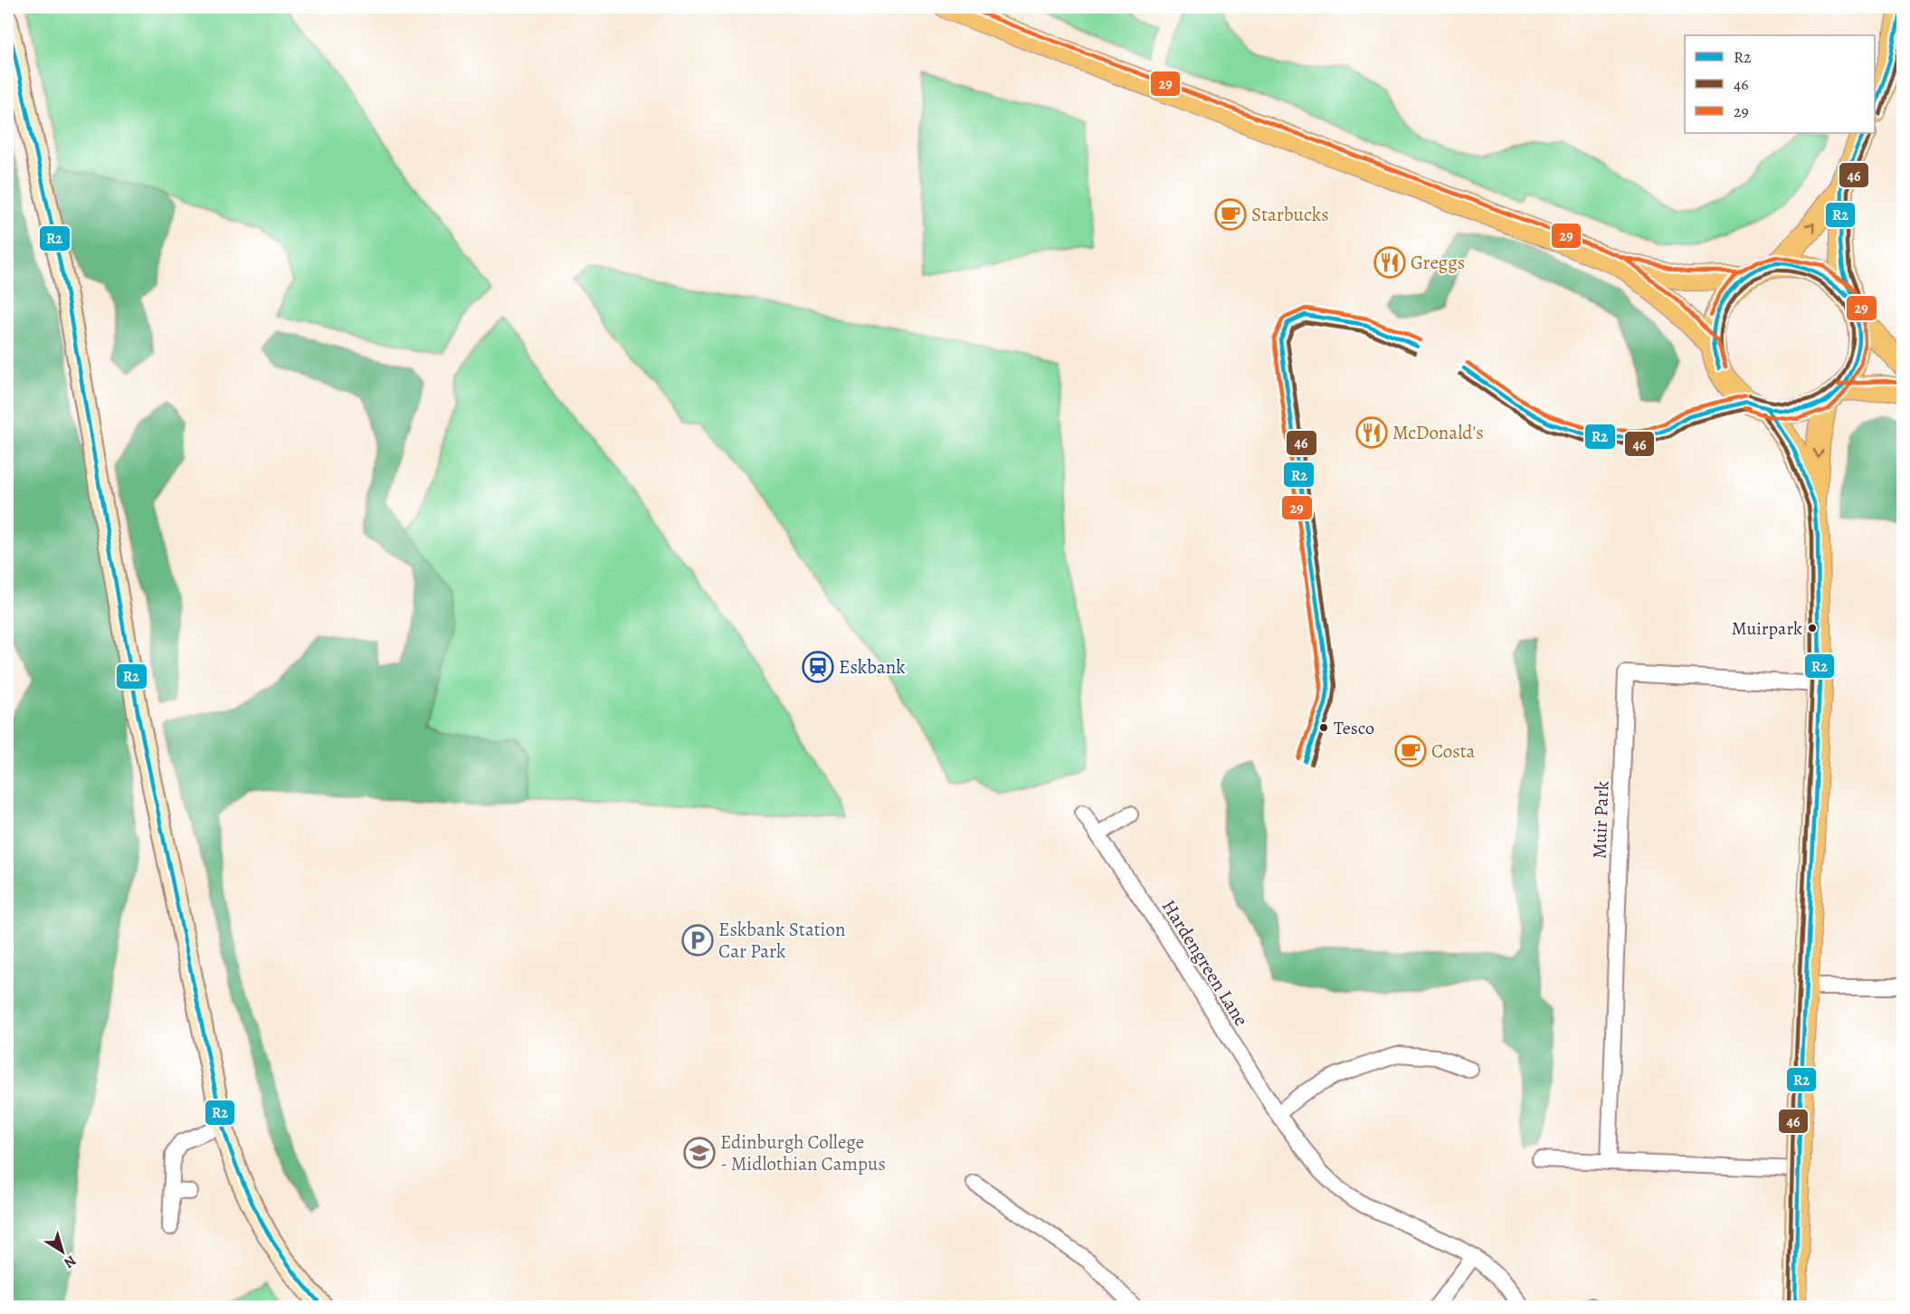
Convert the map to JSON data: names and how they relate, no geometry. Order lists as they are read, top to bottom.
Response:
{
  "streets": {
    "street": ["Muir Park", "Hardengreen Lane"]
  },
  "places": {
    "cafe": ["Starbucks", "Costa"],
    "restaurant": ["Greggs", "McDonald's"],
    "other": ["Muirpark", "Tesco"],
    "station": ["Eskbank"],
    "parking": ["Eskbank Station Car Park"],
    "school or university": ["Edinburgh College - Midlothian Campus"]
  },
  "lines": ["transit line R2", "transit line 29", "transit line 46"],
  "legend": ["R2", "46", "29"],
  "north": "bottom right"
}
